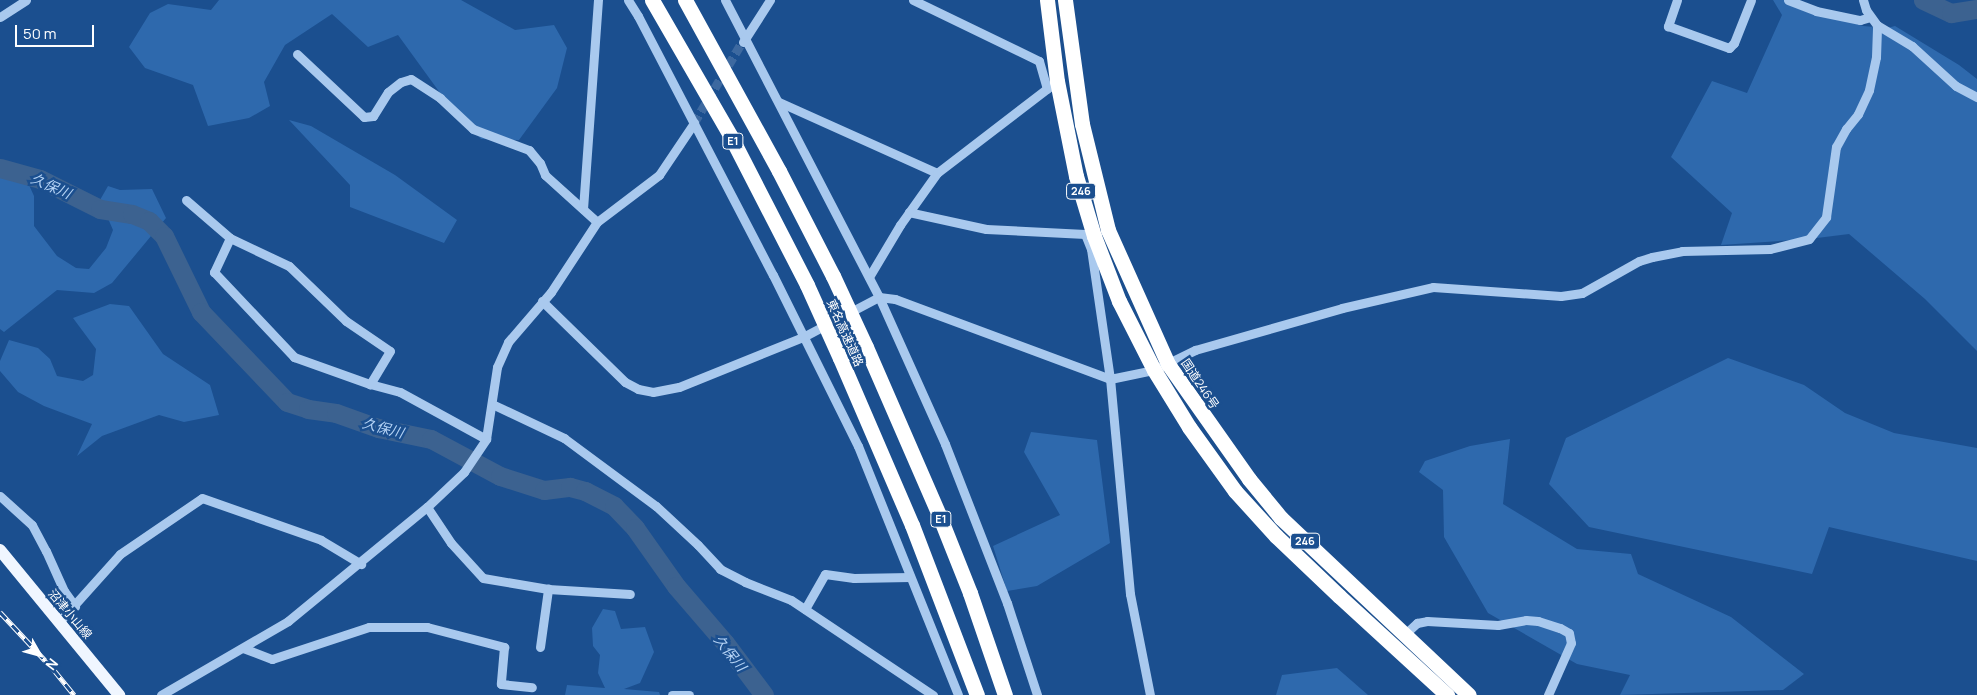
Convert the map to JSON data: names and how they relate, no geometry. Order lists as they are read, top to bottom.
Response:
{
  "streets": {
    "highway": [
      "E1",
      "246",
      "東名高速道路",
      "国道246号"
    ],
    "main road": ["沼津小山線"]
  },
  "water": ["久保川"],
  "scale_bar": "50 m",
  "north": "bottom right"
}
